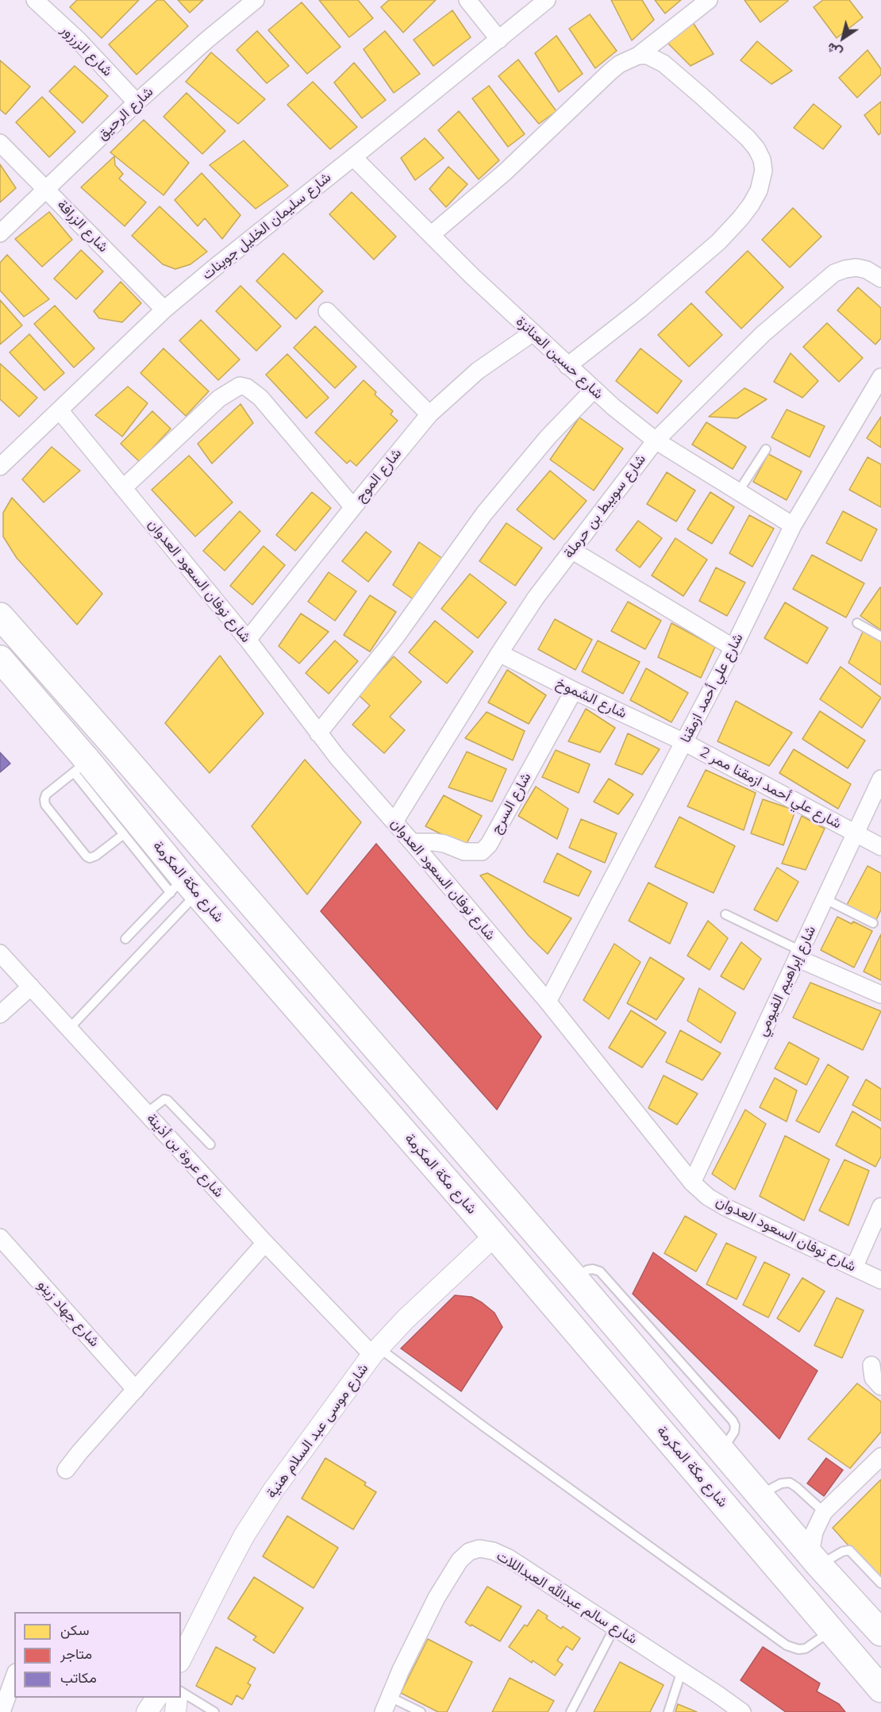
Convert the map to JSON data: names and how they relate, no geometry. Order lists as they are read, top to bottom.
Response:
{
  "streets": {
    "main road": ["شارع مكة المكرمة"],
    "street": [
      "شارع الزرزور",
      "شارع الرحيق",
      "شارع الزرافة",
      "شارع سليمان الخليل جوينات",
      "شارع حسين العنانزة",
      "شارع الموج",
      "شارع سويبط بن حرملة",
      "شارع نوفان السعود العدوان",
      "شارع علي أحمد ازمقنا",
      "شارع الشموخ",
      "شارع علي أحمد ازمقنا ممر 2",
      "شارع السرج",
      "شارع إبراهيم الفيومي",
      "شارع عروة بن أذينة",
      "شارع جهاد زينو",
      "شارع موسى عبد السلام هنية",
      "شارع سالم عبدالله العبداللات"
    ]
  },
  "crossings": [
    ["شارع الزرزور", "شارع الرحيق"],
    ["شارع الرحيق", "شارع الزرافة"],
    ["شارع الزرافة", "شارع سليمان الخليل جوينات"],
    ["شارع سليمان الخليل جوينات", "شارع حسين العنانزة"],
    ["شارع سليمان الخليل جوينات", "شارع نوفان السعود العدوان"],
    ["شارع حسين العنانزة", "شارع الموج"],
    ["شارع حسين العنانزة", "شارع سويبط بن حرملة"],
    ["شارع حسين العنانزة", "شارع علي أحمد ازمقنا"],
    ["شارع الموج", "شارع نوفان السعود العدوان"],
    ["شارع سويبط بن حرملة", "شارع نوفان السعود العدوان"],
    ["شارع سويبط بن حرملة", "شارع الشموخ"],
    ["شارع نوفان السعود العدوان", "شارع علي أحمد ازمقنا"],
    ["شارع نوفان السعود العدوان", "شارع السرج"],
    ["شارع نوفان السعود العدوان", "شارع إبراهيم الفيومي"],
    ["شارع علي أحمد ازمقنا", "شارع الشموخ"],
    ["شارع علي أحمد ازمقنا", "شارع علي أحمد ازمقنا ممر 2"],
    ["شارع الشموخ", "شارع علي أحمد ازمقنا ممر 2"],
    ["شارع الشموخ", "شارع السرج"],
    ["شارع علي أحمد ازمقنا ممر 2", "شارع إبراهيم الفيومي"],
    ["شارع مكة المكرمة", "شارع موسى عبد السلام هنية"],
    ["شارع عروة بن أذينة", "شارع موسى عبد السلام هنية"]
  ],
  "legend": ["سكن", "متاجر", "مكاتب"],
  "north": "bottom left"
}
